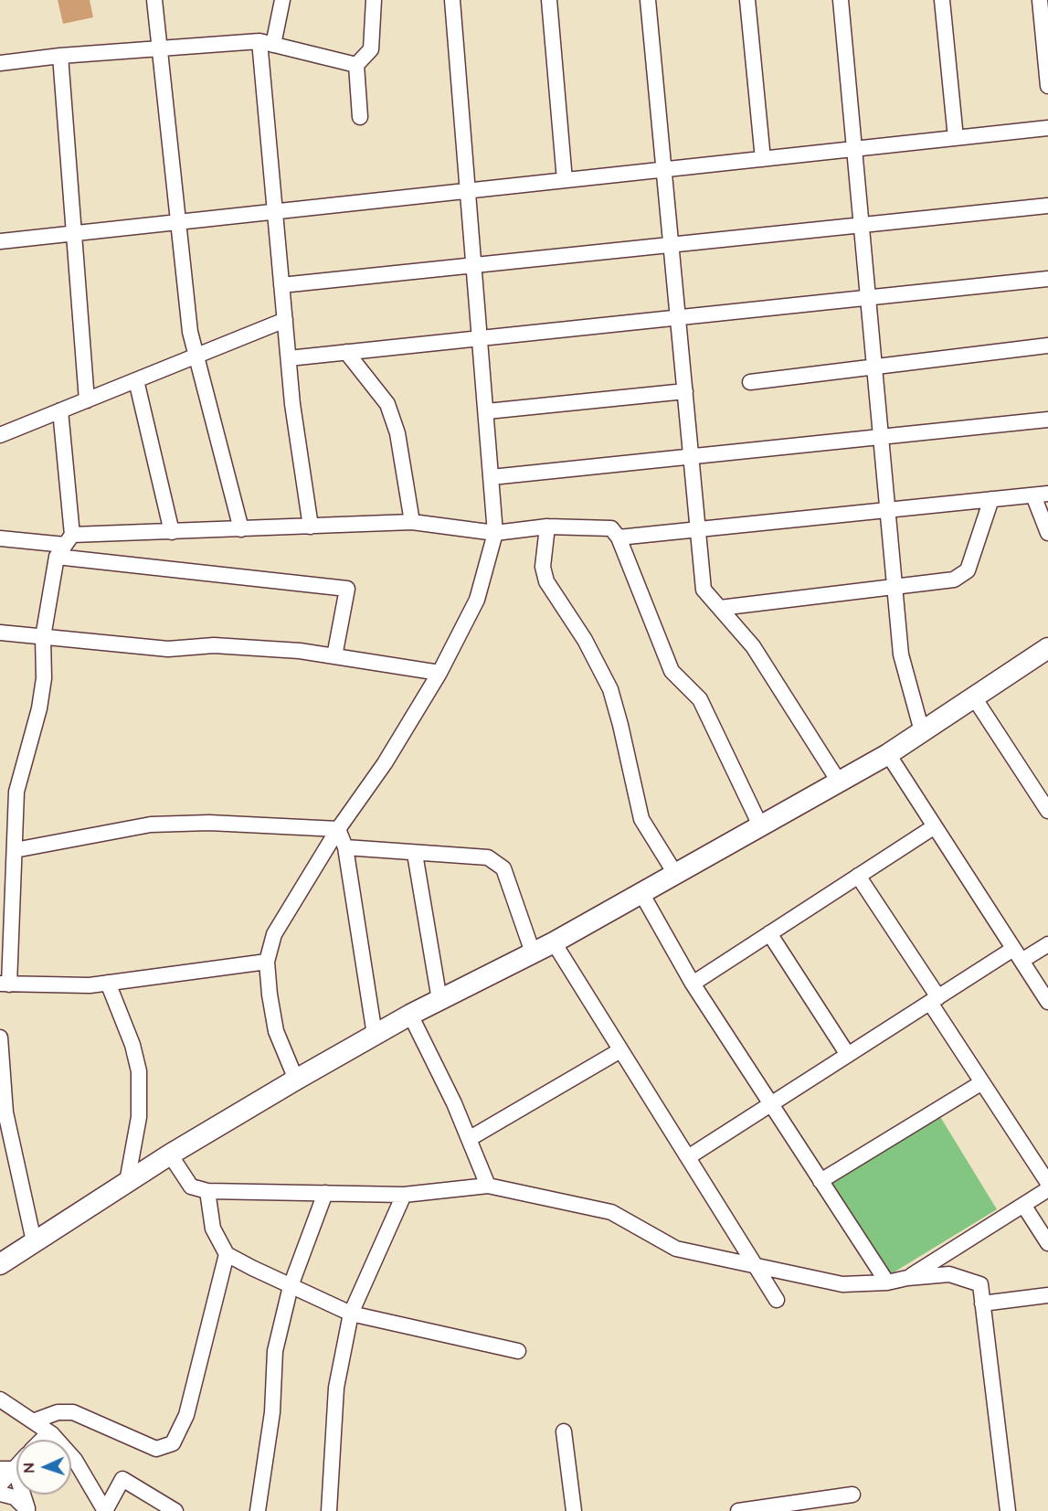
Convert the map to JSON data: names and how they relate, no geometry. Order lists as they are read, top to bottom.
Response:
{
  "north": "left"
}
